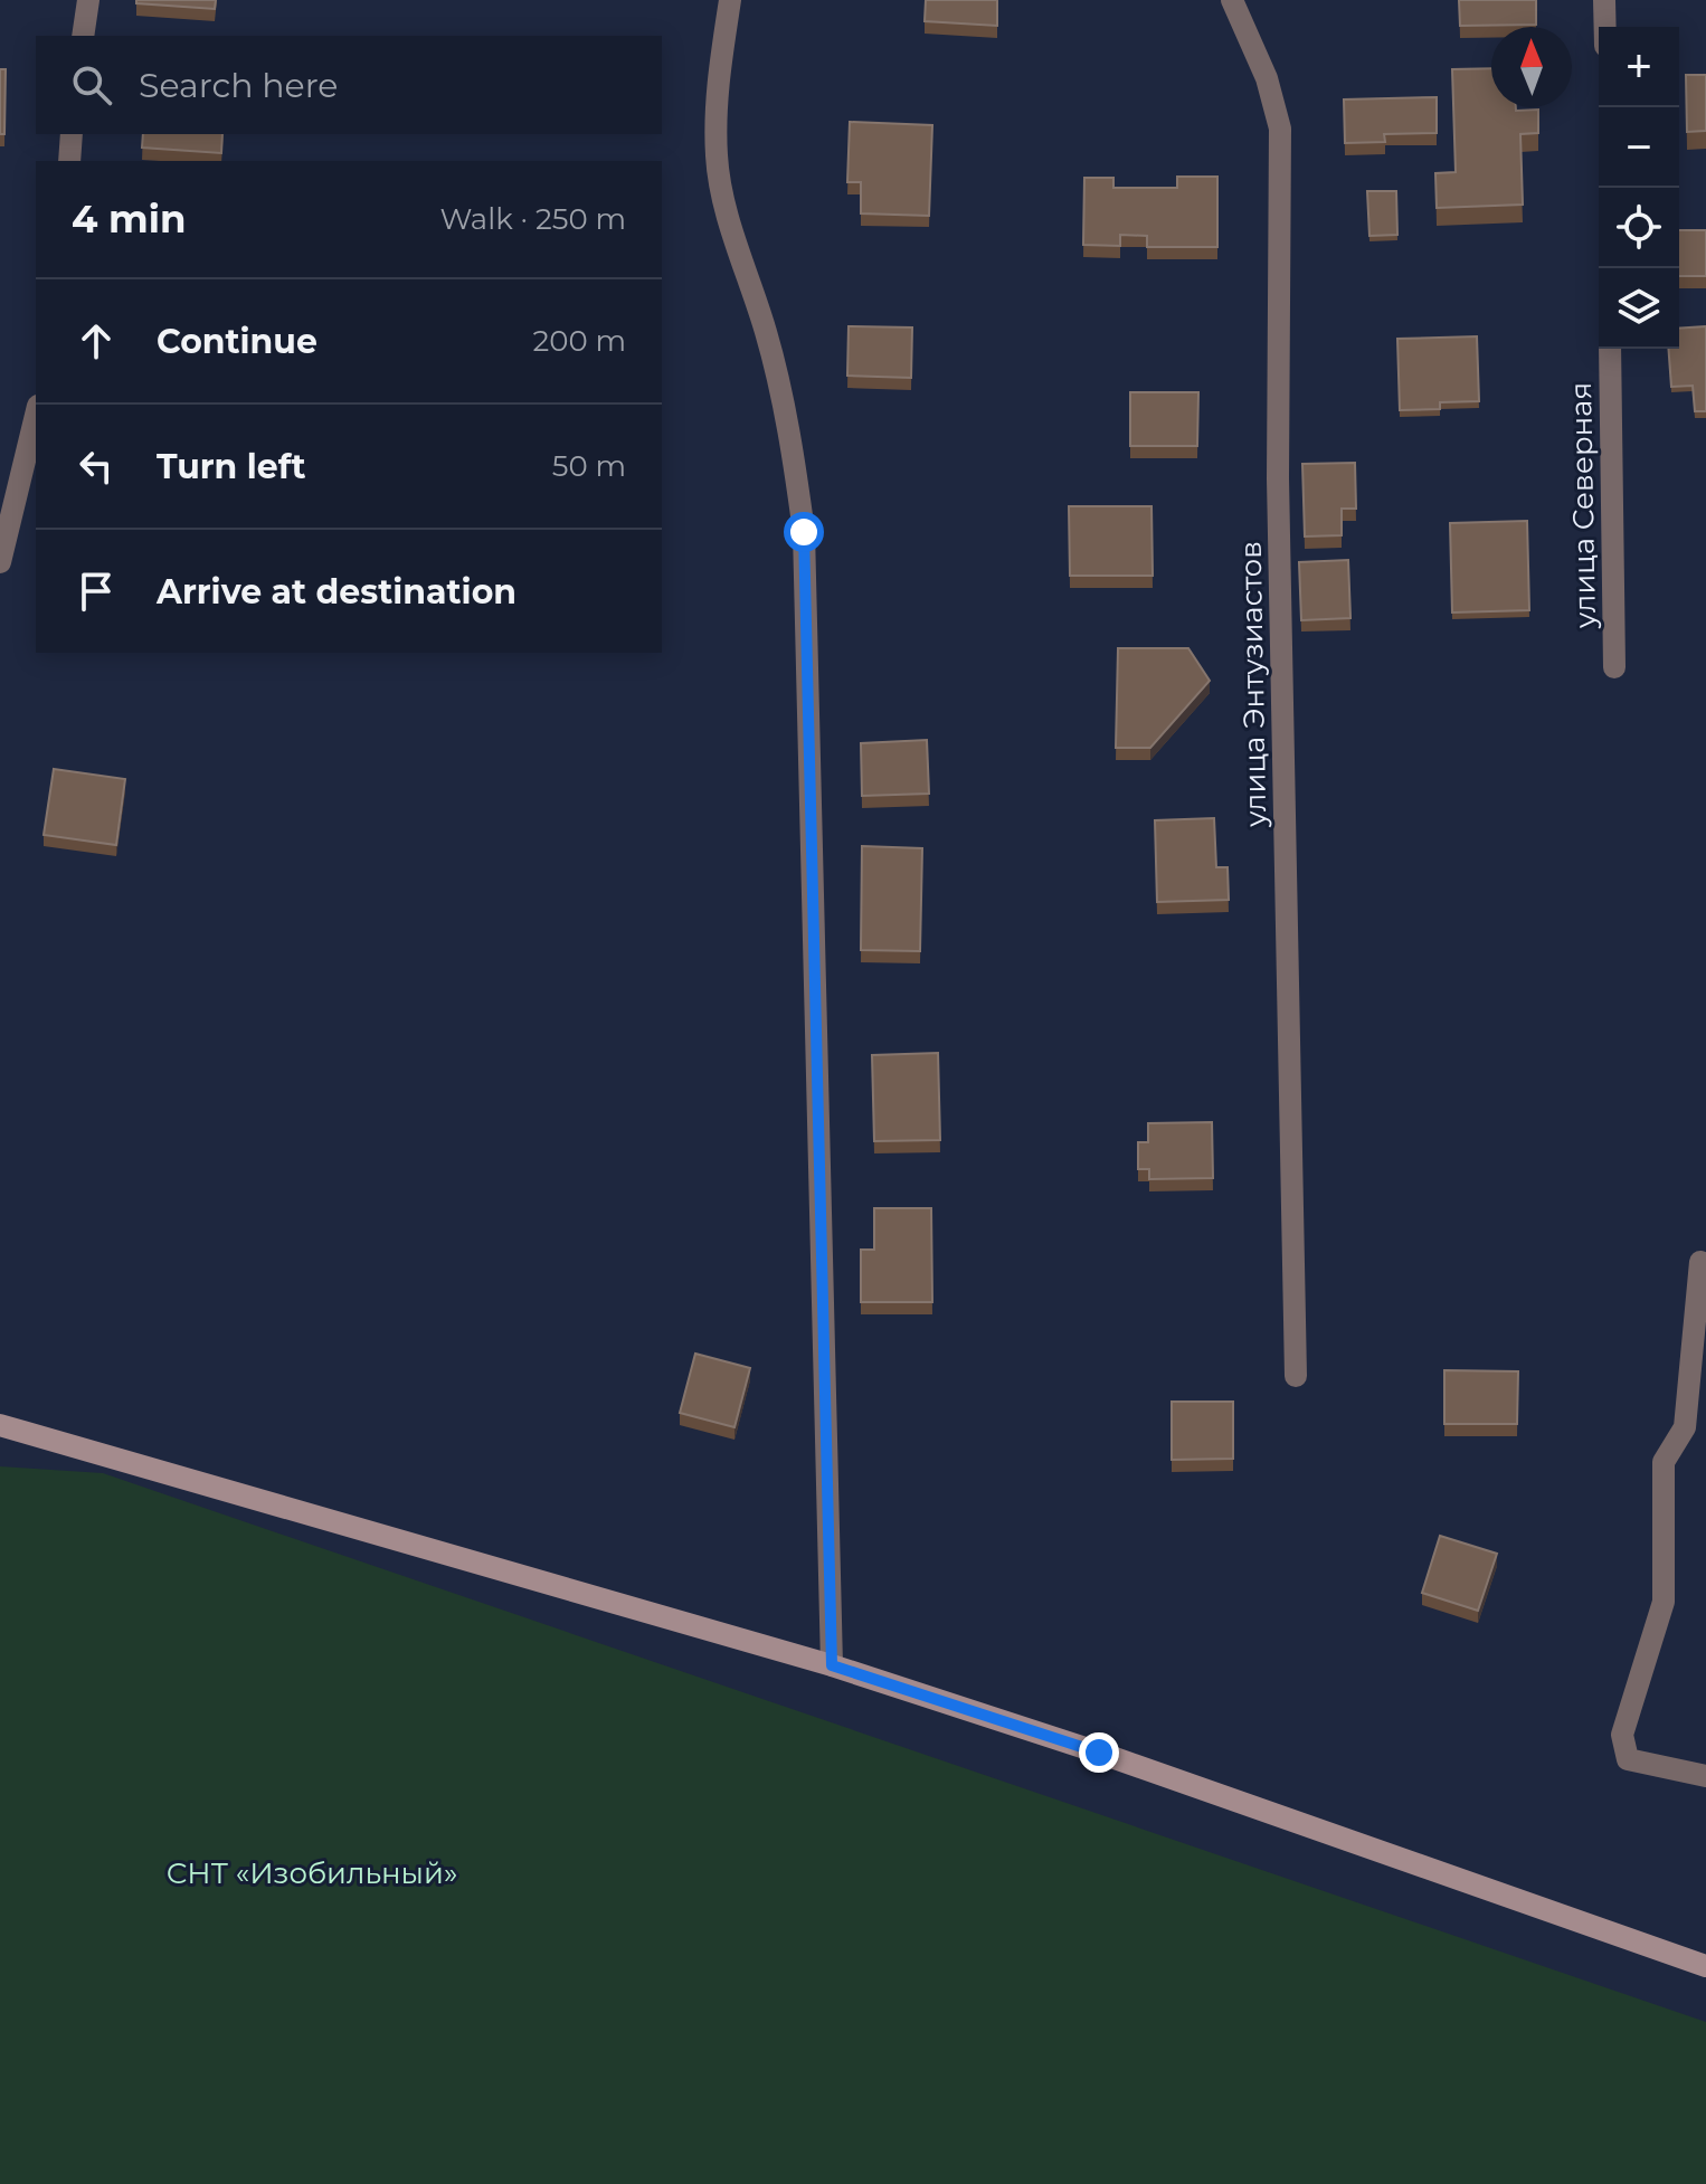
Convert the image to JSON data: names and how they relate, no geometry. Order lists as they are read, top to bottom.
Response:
{
  "streets": {
    "street": ["улица Северная", "улица Энтузиастов"]
  },
  "parks": ["СНТ «Изобильный»"],
  "north": "top",
  "page": {
    "map_buttons": ["+", "−"],
    "search": "Search here",
    "heading": ["4 min", "Walk · 250 m"],
    "list": [
      ["Continue", "200 m"],
      ["Turn left", "50 m"],
      "Arrive at destination"
    ]
  }
}
